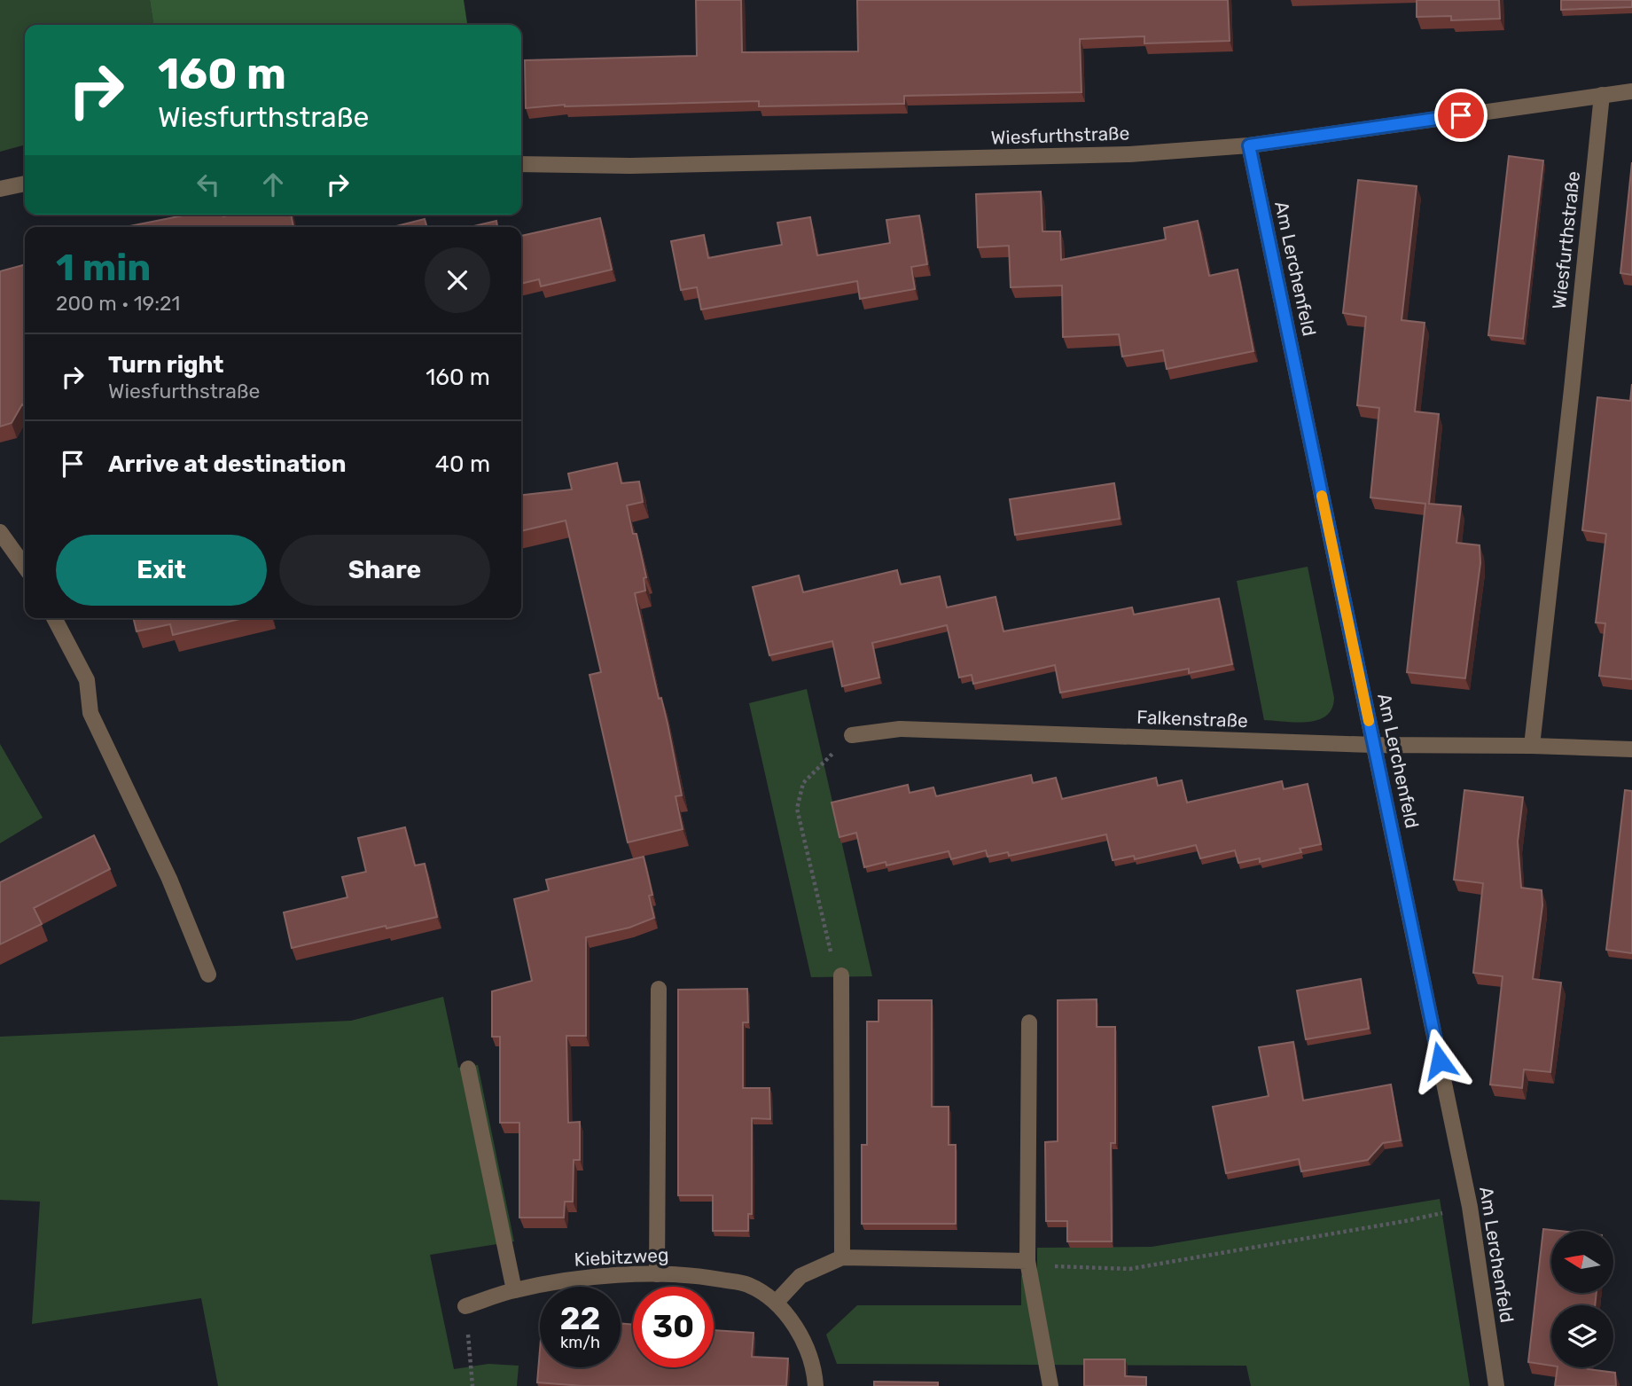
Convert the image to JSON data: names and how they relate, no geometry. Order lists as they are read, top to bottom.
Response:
{
  "streets": {
    "street": [
      "Wiesfurthstraße",
      "Am Lerchenfeld",
      "Falkenstraße",
      "Kiebitzweg"
    ]
  },
  "crossings": [
    ["Wiesfurthstraße", "Am Lerchenfeld"],
    ["Wiesfurthstraße", "Falkenstraße"],
    ["Am Lerchenfeld", "Falkenstraße"]
  ],
  "north": "left",
  "page": {
    "turn": ["160 m", "Wiesfurthstraße"],
    "heading": ["1 min", "200 m · 19:21"],
    "list": [
      {
        "name": "Turn right",
        "note": "Wiesfurthstraße",
        "value": "160 m"
      },
      {
        "name": "Arrive at destination",
        "value": "40 m"
      }
    ],
    "buttons": ["Exit", "Share"],
    "speed": "22 km/h",
    "limit": "30"
  }
}
